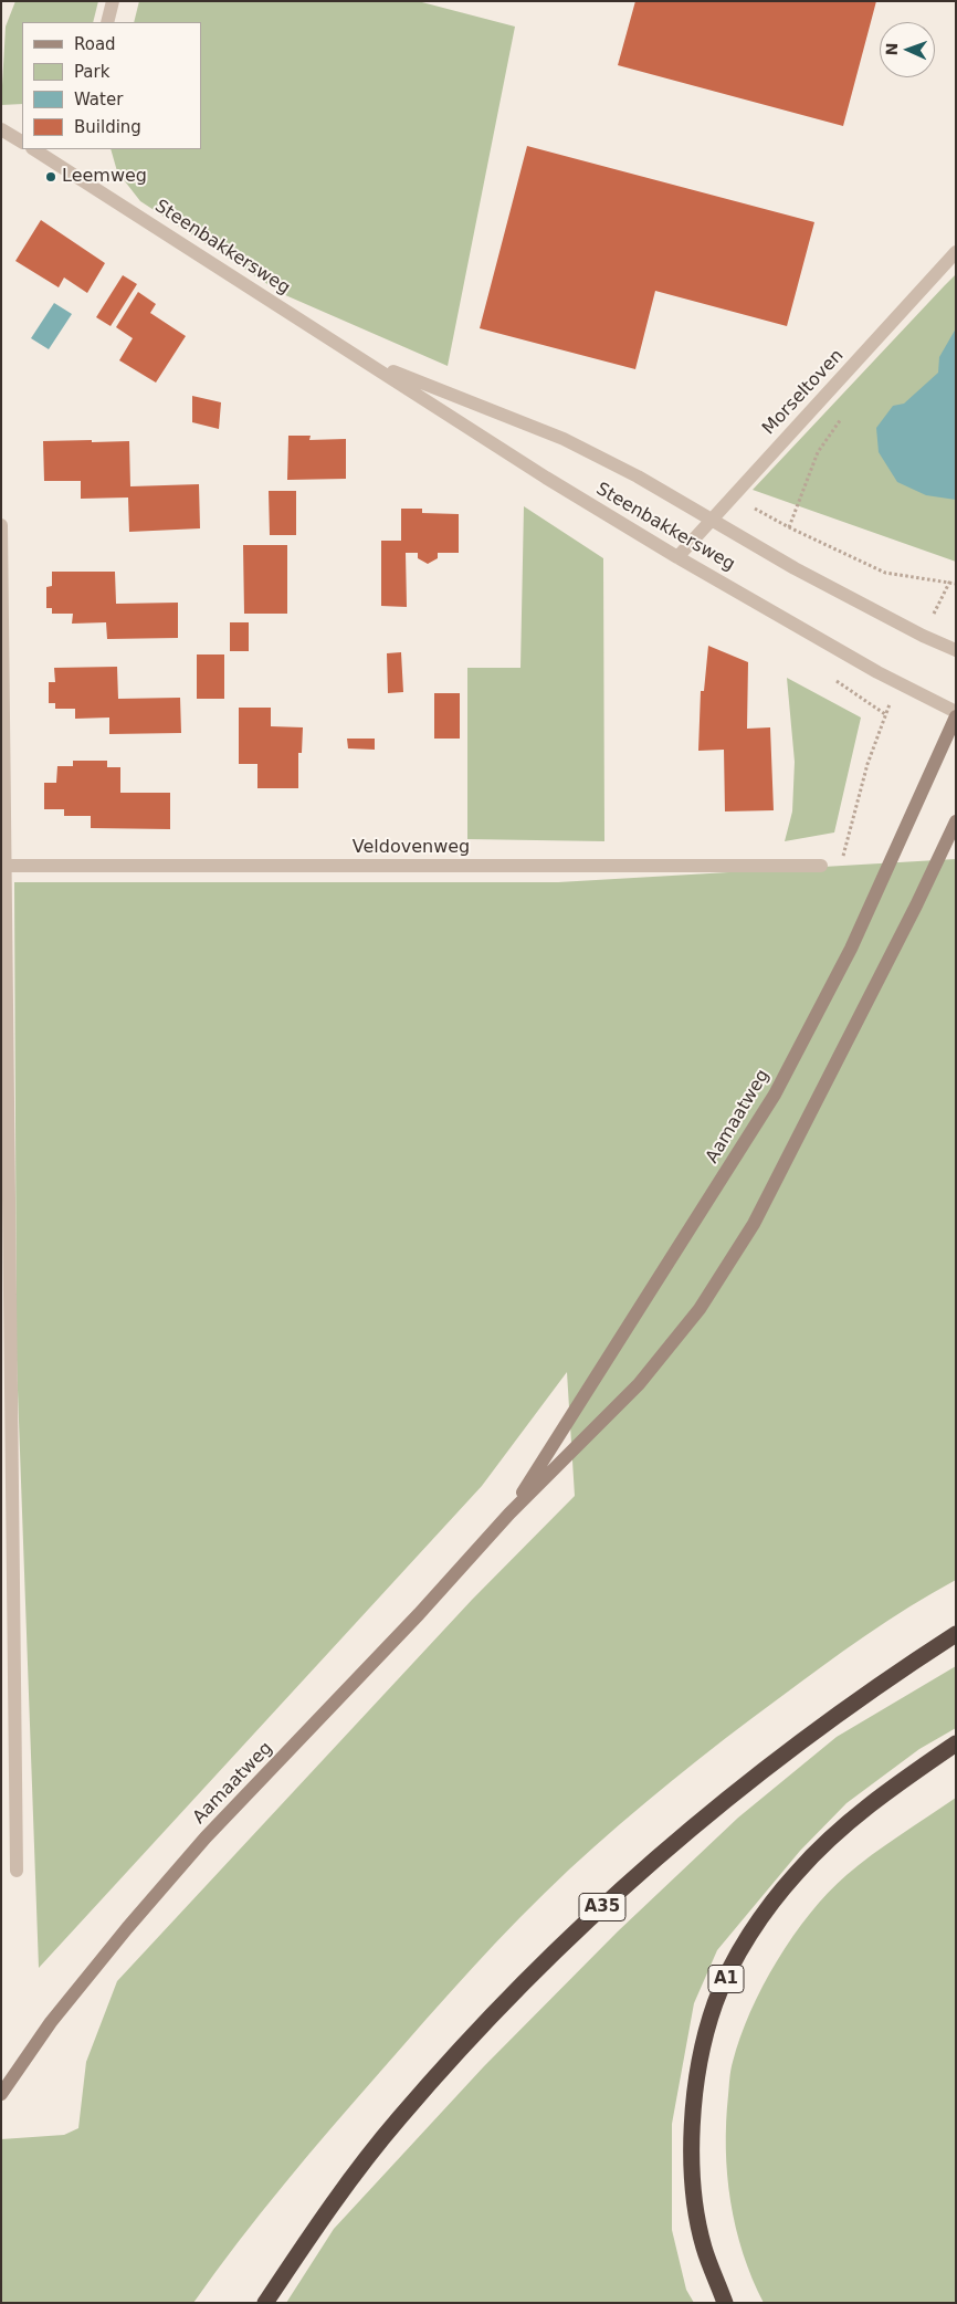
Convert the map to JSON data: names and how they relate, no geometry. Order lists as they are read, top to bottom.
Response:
{
  "streets": {
    "highway": ["A35", "A1"],
    "main road": ["Aamaatweg"],
    "street": ["Steenbakkersweg", "Morseltoven", "Veldovenweg"]
  },
  "crossings": [
    ["Steenbakkersweg", "Morseltoven"],
    ["Steenbakkersweg", "Aamaatweg"]
  ],
  "places": ["Leemweg"],
  "legend": [
    "Road",
    "Park",
    "Water",
    "Building"
  ],
  "north": "left"
}
